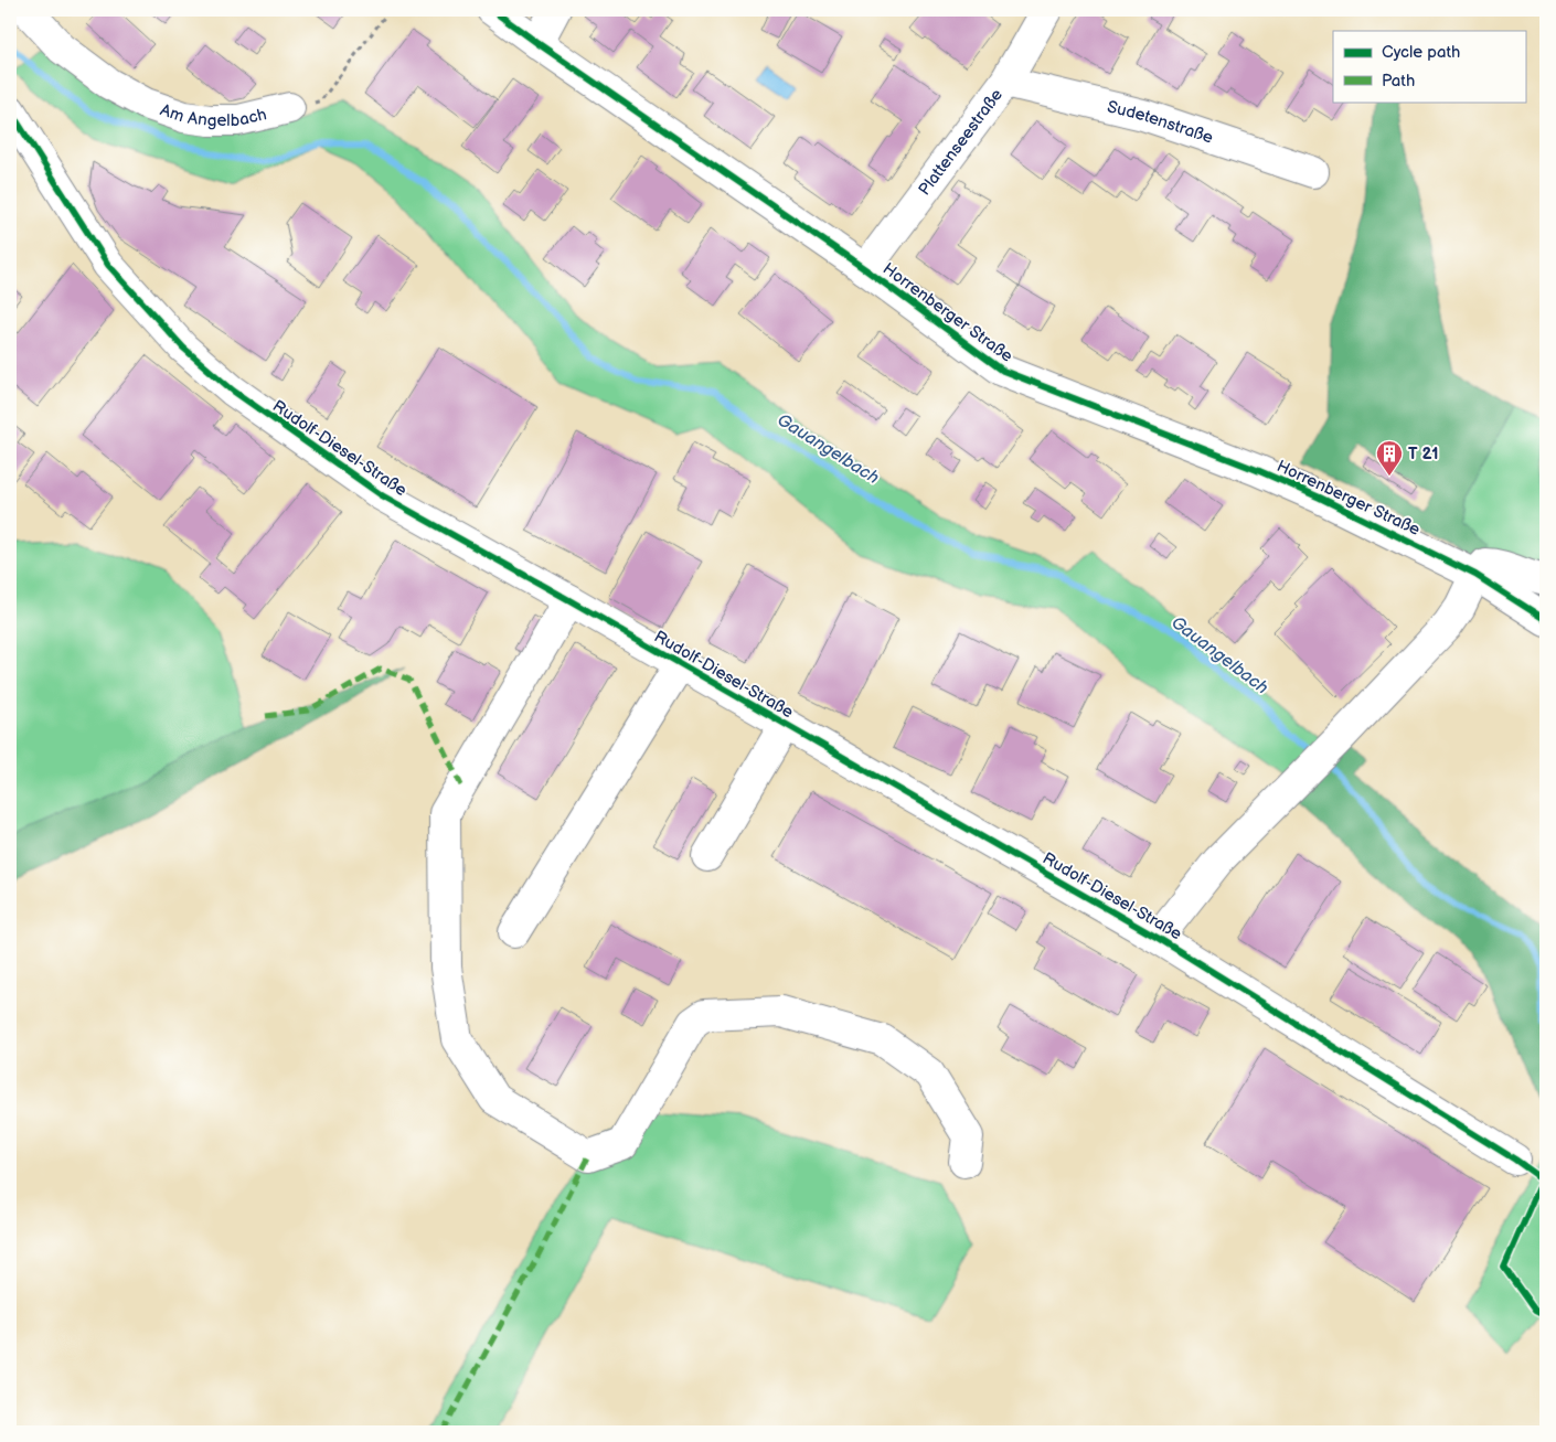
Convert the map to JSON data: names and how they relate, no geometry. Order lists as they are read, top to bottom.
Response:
{
  "streets": {
    "street": [
      "Am Angelbach",
      "Sudetenstraße",
      "Plattenseestraße",
      "Horrenberger Straße",
      "Rudolf-Diesel-Straße"
    ]
  },
  "crossings": [
    ["Sudetenstraße", "Plattenseestraße"],
    ["Plattenseestraße", "Horrenberger Straße"],
    ["Horrenberger Straße", "Rudolf-Diesel-Straße"]
  ],
  "water": ["Gauangelbach"],
  "places": {
    "building": ["T 21"]
  },
  "legend": ["Cycle path", "Path"]
}
